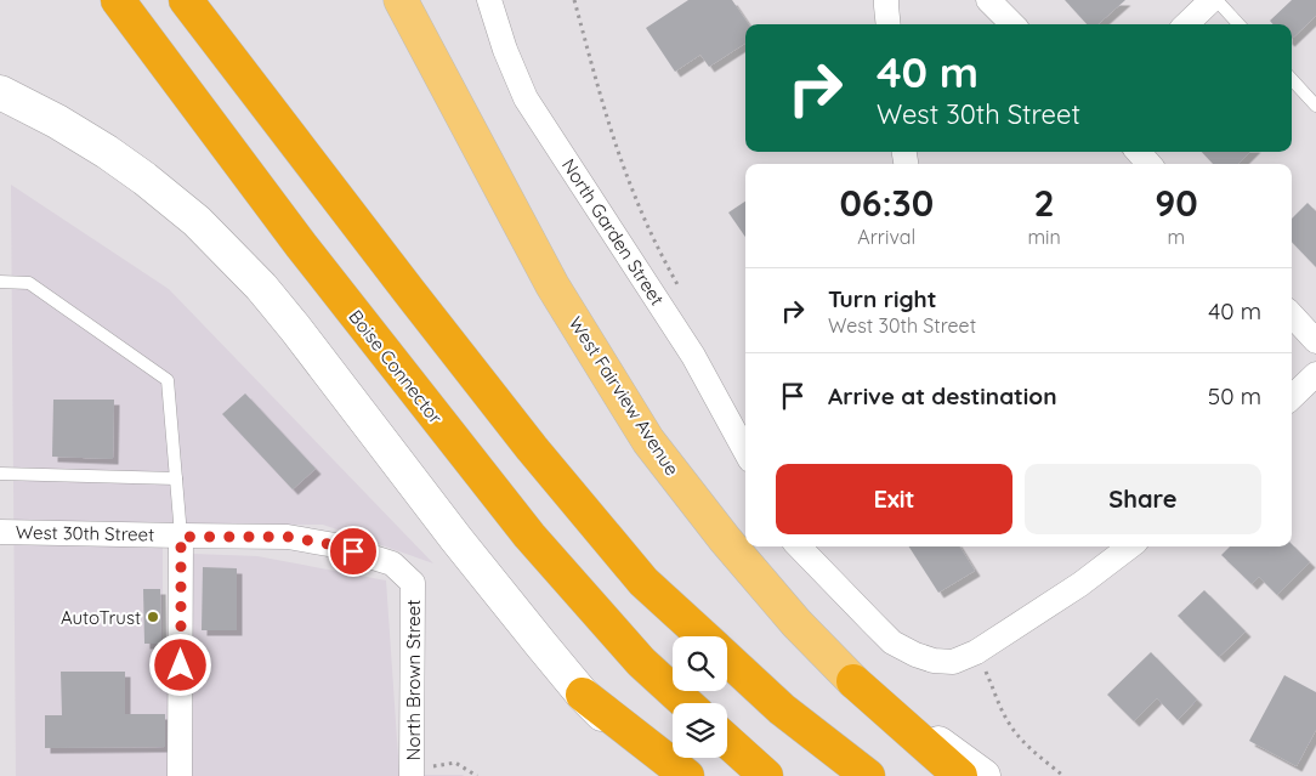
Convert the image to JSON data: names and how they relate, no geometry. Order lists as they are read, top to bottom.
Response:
{
  "streets": {
    "highway": ["Boise Connector"],
    "main road": ["West Fairview Avenue"],
    "street": ["North Garden Street", "West 30th Street", "North Brown Street"]
  },
  "crossings": [
    ["West 30th Street", "North Brown Street"]
  ],
  "places": ["AutoTrust"],
  "page": {
    "turn": ["40 m", "West 30th Street"],
    "eta": [
      "06:30",
      "Arrival",
      "2",
      "min",
      "90",
      "m"
    ],
    "list": [
      {
        "name": "Turn right",
        "note": "West 30th Street",
        "value": "40 m"
      },
      {
        "name": "Arrive at destination",
        "value": "50 m"
      }
    ],
    "buttons": ["Exit", "Share"]
  }
}
